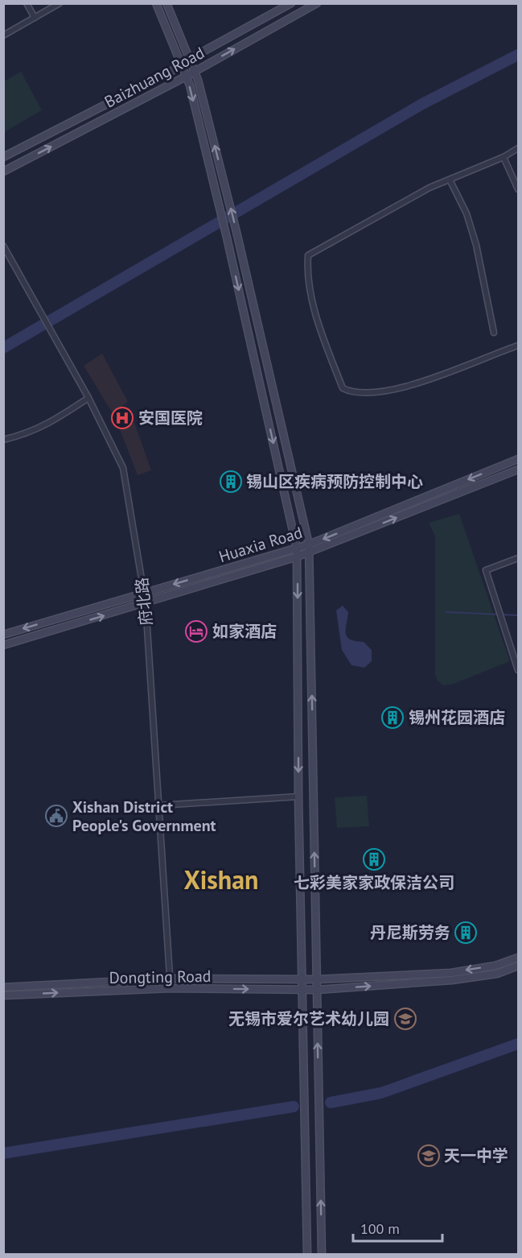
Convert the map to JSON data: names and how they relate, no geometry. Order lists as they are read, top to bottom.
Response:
{
  "streets": {
    "main road": ["Baizhuang Road", "Huaxia Road", "Dongting Road"],
    "street": ["府北路"]
  },
  "crossings": [
    ["Huaxia Road", "府北路"],
    ["府北路", "Dongting Road"]
  ],
  "districts": ["Xishan"],
  "places": {
    "hospital": ["安国医院"],
    "building": [
      "锡山区疾病预防控制中心",
      "锡州花园酒店",
      "七彩美家家政保洁公司",
      "丹尼斯劳务"
    ],
    "hotel": ["如家酒店"],
    "public building": ["Xishan District People's Government"],
    "school or university": ["无锡市爱尔艺术幼儿园", "天一中学"]
  },
  "scale_bar": "100 m"
}
